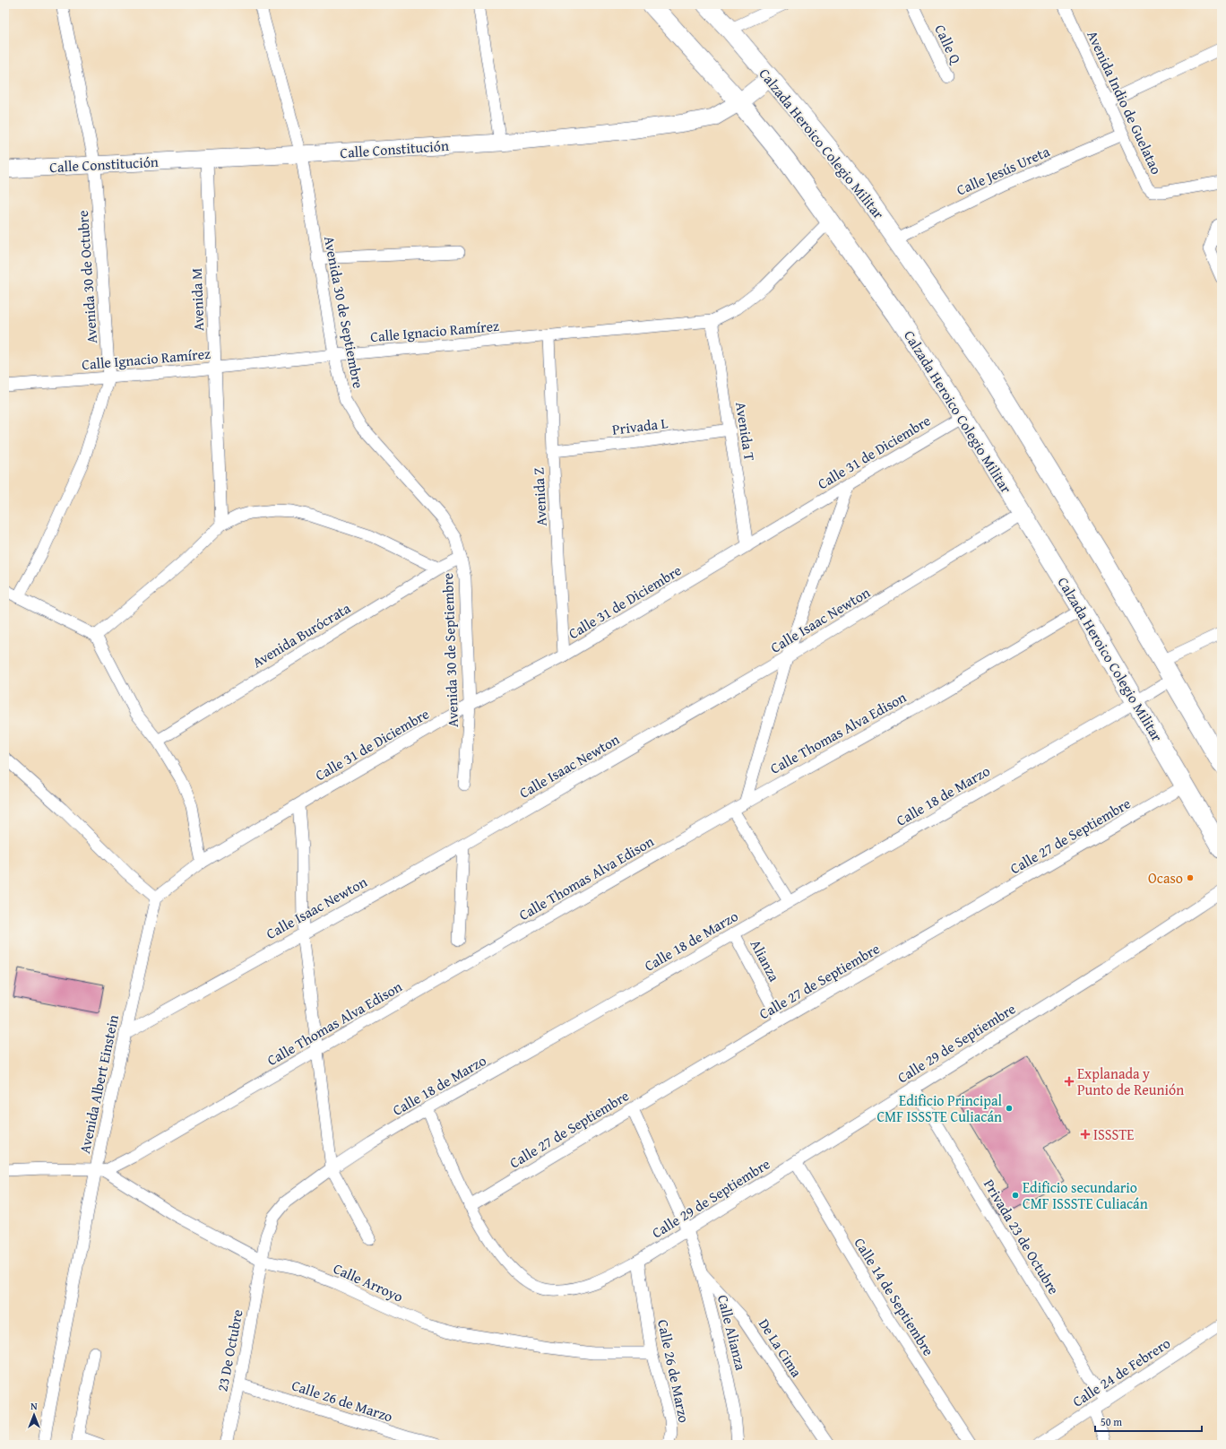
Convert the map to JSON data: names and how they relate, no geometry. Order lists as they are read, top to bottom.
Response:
{
  "streets": {
    "main road": ["Calzada Heroico Colegio Militar"],
    "street": [
      "Calle Q",
      "Avenida Indio de Guelatao",
      "Calle Constitución",
      "Calle Jesús Ureta",
      "Avenida 30 de Octubre",
      "Avenida M",
      "Avenida 30 de Septiembre",
      "Calle Ignacio Ramírez",
      "Privada L",
      "Avenida T",
      "Calle 31 de Diciembre",
      "Avenida Z",
      "Calle Isaac Newton",
      "Avenida Burócrata",
      "Calle Thomas Alva Edison",
      "Calle 18 de Marzo",
      "Calle 27 de Septiembre",
      "Alianza",
      "Calle 29 de Septiembre",
      "Avenida Albert Einstein",
      "Privada 23 de Octubre",
      "Calle Arroyo",
      "Calle 14 de Septiembre",
      "Calle Alianza",
      "De La Cima",
      "23 De Octubre",
      "Calle 26 de Marzo",
      "Calle 24 de Febrero"
    ]
  },
  "crossings": [
    ["Avenida Indio de Guelatao", "Calle Jesús Ureta"],
    ["Calzada Heroico Colegio Militar", "Calle Constitución"],
    ["Calzada Heroico Colegio Militar", "Calle Jesús Ureta"],
    ["Calzada Heroico Colegio Militar", "Calle Ignacio Ramírez"],
    ["Calzada Heroico Colegio Militar", "Calle 31 de Diciembre"],
    ["Calzada Heroico Colegio Militar", "Calle Isaac Newton"],
    ["Calzada Heroico Colegio Militar", "Calle Thomas Alva Edison"],
    ["Calzada Heroico Colegio Militar", "Calle 18 de Marzo"],
    ["Calzada Heroico Colegio Militar", "Calle 27 de Septiembre"],
    ["Calle Constitución", "Avenida 30 de Octubre"],
    ["Calle Constitución", "Avenida M"],
    ["Calle Constitución", "Avenida 30 de Septiembre"],
    ["Avenida 30 de Octubre", "Calle Ignacio Ramírez"],
    ["Avenida M", "Calle Ignacio Ramírez"],
    ["Avenida 30 de Septiembre", "Calle Ignacio Ramírez"],
    ["Avenida 30 de Septiembre", "Calle 31 de Diciembre"],
    ["Avenida 30 de Septiembre", "Avenida Burócrata"],
    ["Calle Ignacio Ramírez", "Avenida T"],
    ["Calle Ignacio Ramírez", "Avenida Z"],
    ["Privada L", "Avenida T"],
    ["Privada L", "Avenida Z"],
    ["Avenida T", "Calle 31 de Diciembre"],
    ["Calle 31 de Diciembre", "Avenida Z"],
    ["Calle Isaac Newton", "Avenida Albert Einstein"],
    ["Calle Thomas Alva Edison", "Avenida Albert Einstein"],
    ["Calle Thomas Alva Edison", "Calle Arroyo"],
    ["Calle 18 de Marzo", "Alianza"],
    ["Calle 18 de Marzo", "Calle 29 de Septiembre"],
    ["Calle 18 de Marzo", "Calle Arroyo"],
    ["Calle 18 de Marzo", "23 De Octubre"],
    ["Calle 27 de Septiembre", "Alianza"],
    ["Calle 27 de Septiembre", "Calle 29 de Septiembre"],
    ["Calle 29 de Septiembre", "Privada 23 de Octubre"],
    ["Calle 29 de Septiembre", "Calle 14 de Septiembre"],
    ["Calle 29 de Septiembre", "Calle Alianza"],
    ["Calle 29 de Septiembre", "Calle 26 de Marzo"],
    ["Avenida Albert Einstein", "Calle Arroyo"],
    ["Privada 23 de Octubre", "Calle 24 de Febrero"],
    ["Calle Arroyo", "23 De Octubre"],
    ["Calle Arroyo", "Calle 26 de Marzo"],
    ["Calle Alianza", "De La Cima"],
    ["23 De Octubre", "Calle 26 de Marzo"]
  ],
  "places": {
    "other": ["Ocaso", "Edificio Principal CMF ISSSTE Culiacán", "Edificio secundario CMF ISSSTE Culiacán"],
    "health": ["Explanada y Punto de Reunión", "ISSSTE"]
  },
  "scale_bar": "50 m",
  "north": "top"
}
